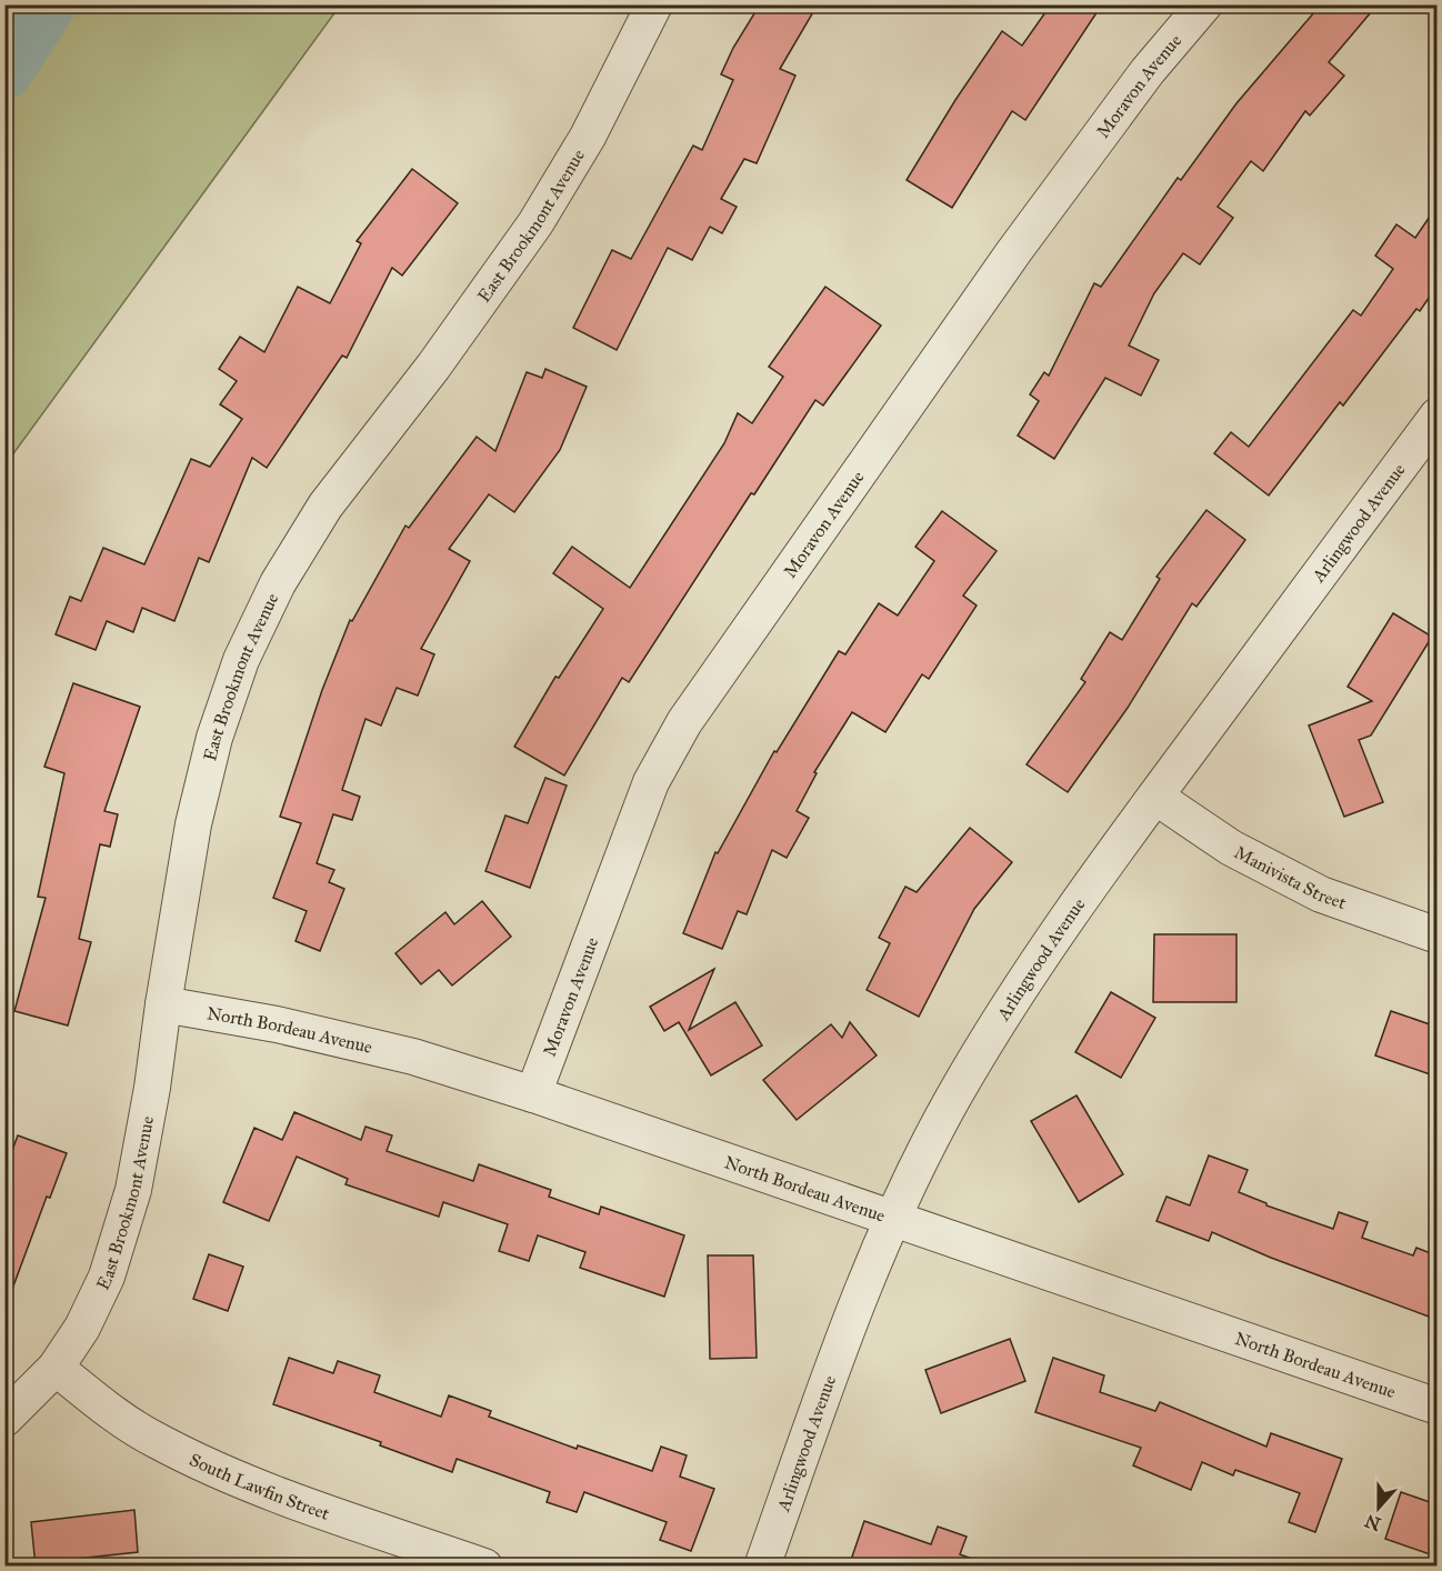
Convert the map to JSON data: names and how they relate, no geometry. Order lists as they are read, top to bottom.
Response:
{
  "streets": {
    "street": [
      "Moravon Avenue",
      "East Brookmont Avenue",
      "Arlingwood Avenue",
      "Manivista Street",
      "North Bordeau Avenue",
      "South Lawfin Street"
    ]
  },
  "crossings": [
    ["Moravon Avenue", "North Bordeau Avenue"],
    ["East Brookmont Avenue", "North Bordeau Avenue"],
    ["East Brookmont Avenue", "South Lawfin Street"],
    ["Arlingwood Avenue", "Manivista Street"],
    ["Arlingwood Avenue", "North Bordeau Avenue"]
  ],
  "north": "bottom"
}
